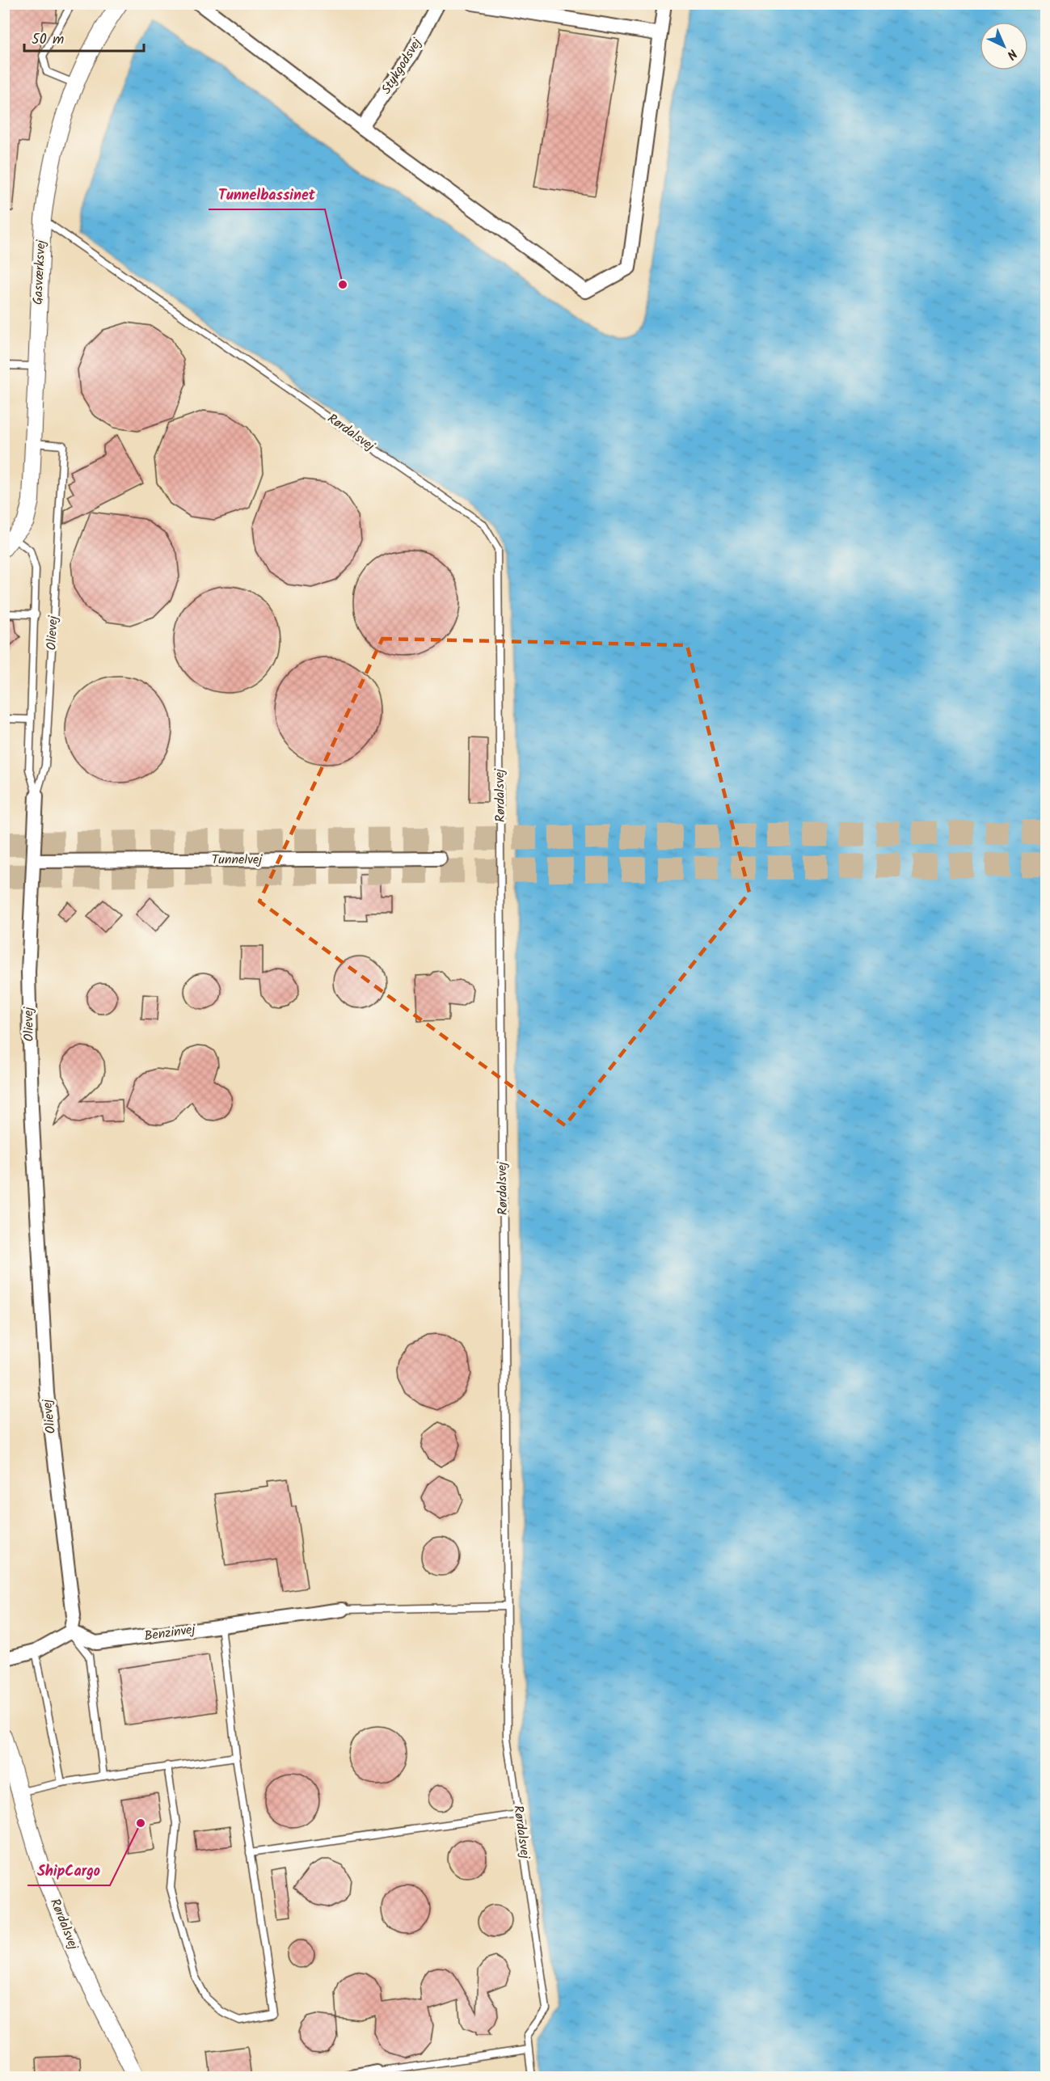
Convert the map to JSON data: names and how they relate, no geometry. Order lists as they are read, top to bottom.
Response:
{
  "streets": {
    "street": [
      "Stykgodsvej",
      "Gasværksvej",
      "Rørdalsvej",
      "Olievej",
      "Tunnelvej",
      "Benzinvej"
    ]
  },
  "crossings": [
    ["Gasværksvej", "Rørdalsvej"],
    ["Gasværksvej", "Olievej"],
    ["Olievej", "Tunnelvej"],
    ["Olievej", "Benzinvej"]
  ],
  "places": ["Tunnelbassinet", "ShipCargo"],
  "scale_bar": "50 m",
  "north": "bottom right"
}
